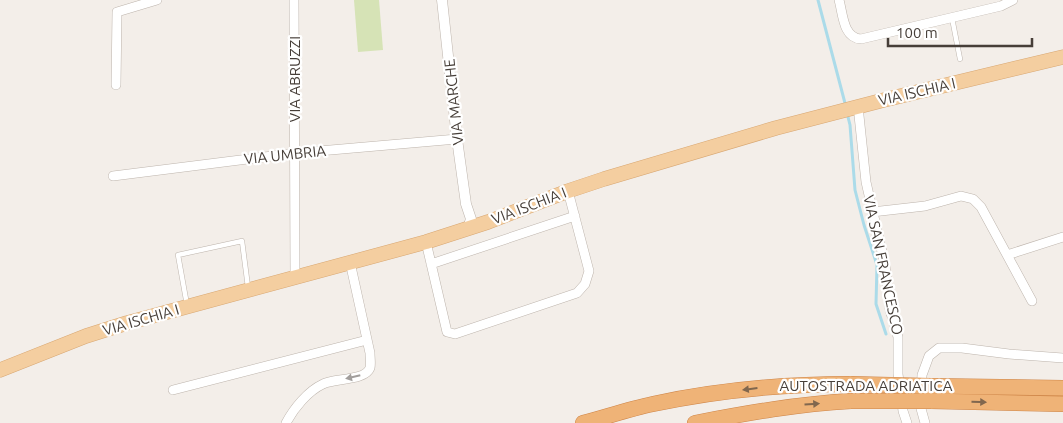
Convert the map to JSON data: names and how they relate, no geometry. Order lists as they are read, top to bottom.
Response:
{
  "streets": {
    "highway": ["AUTOSTRADA ADRIATICA"],
    "main road": ["VIA ISCHIA I"],
    "street": [
      "VIA ABRUZZI",
      "VIA MARCHE",
      "VIA UMBRIA",
      "VIA SAN FRANCESCO"
    ]
  },
  "crossings": [
    ["VIA ABRUZZI", "VIA ISCHIA I"],
    ["VIA ABRUZZI", "VIA UMBRIA"],
    ["VIA ISCHIA I", "VIA MARCHE"],
    ["VIA ISCHIA I", "VIA SAN FRANCESCO"],
    ["VIA MARCHE", "VIA UMBRIA"]
  ],
  "scale_bar": "100 m"
}
